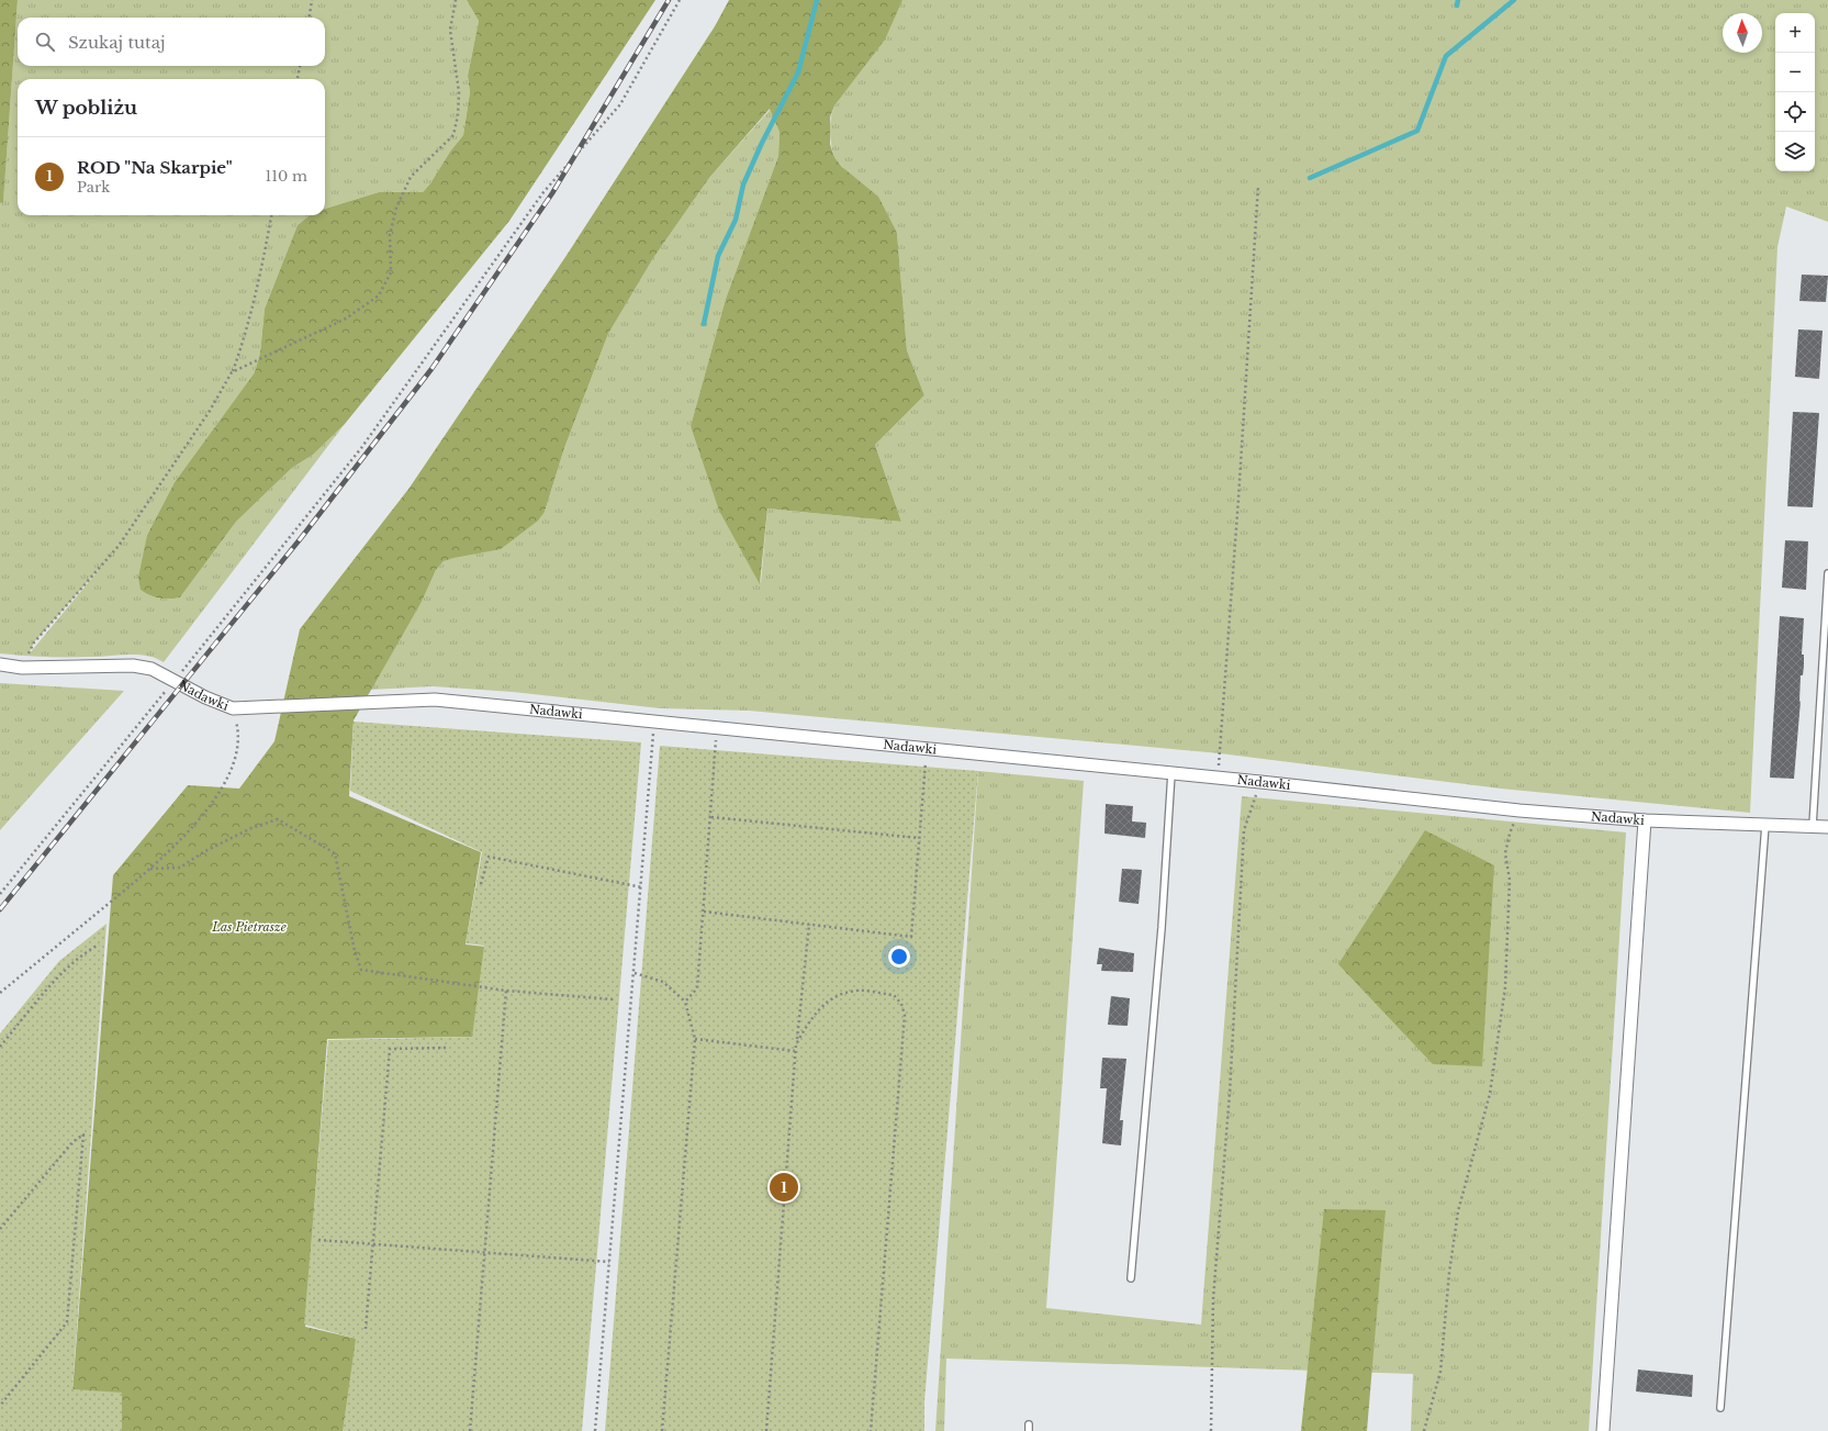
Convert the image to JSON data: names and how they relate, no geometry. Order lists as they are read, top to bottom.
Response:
{
  "streets": {
    "street": ["Nadawki"]
  },
  "parks": ["Las Pietrasze"],
  "north": "top",
  "page": {
    "map_buttons": ["+", "−"],
    "search": "Szukaj tutaj",
    "heading": "W pobliżu",
    "list": [
      {
        "mark": "1",
        "name": "ROD \"Na Skarpie\"",
        "note": "Park",
        "value": "110 m"
      }
    ],
    "pins": "1"
  }
}
